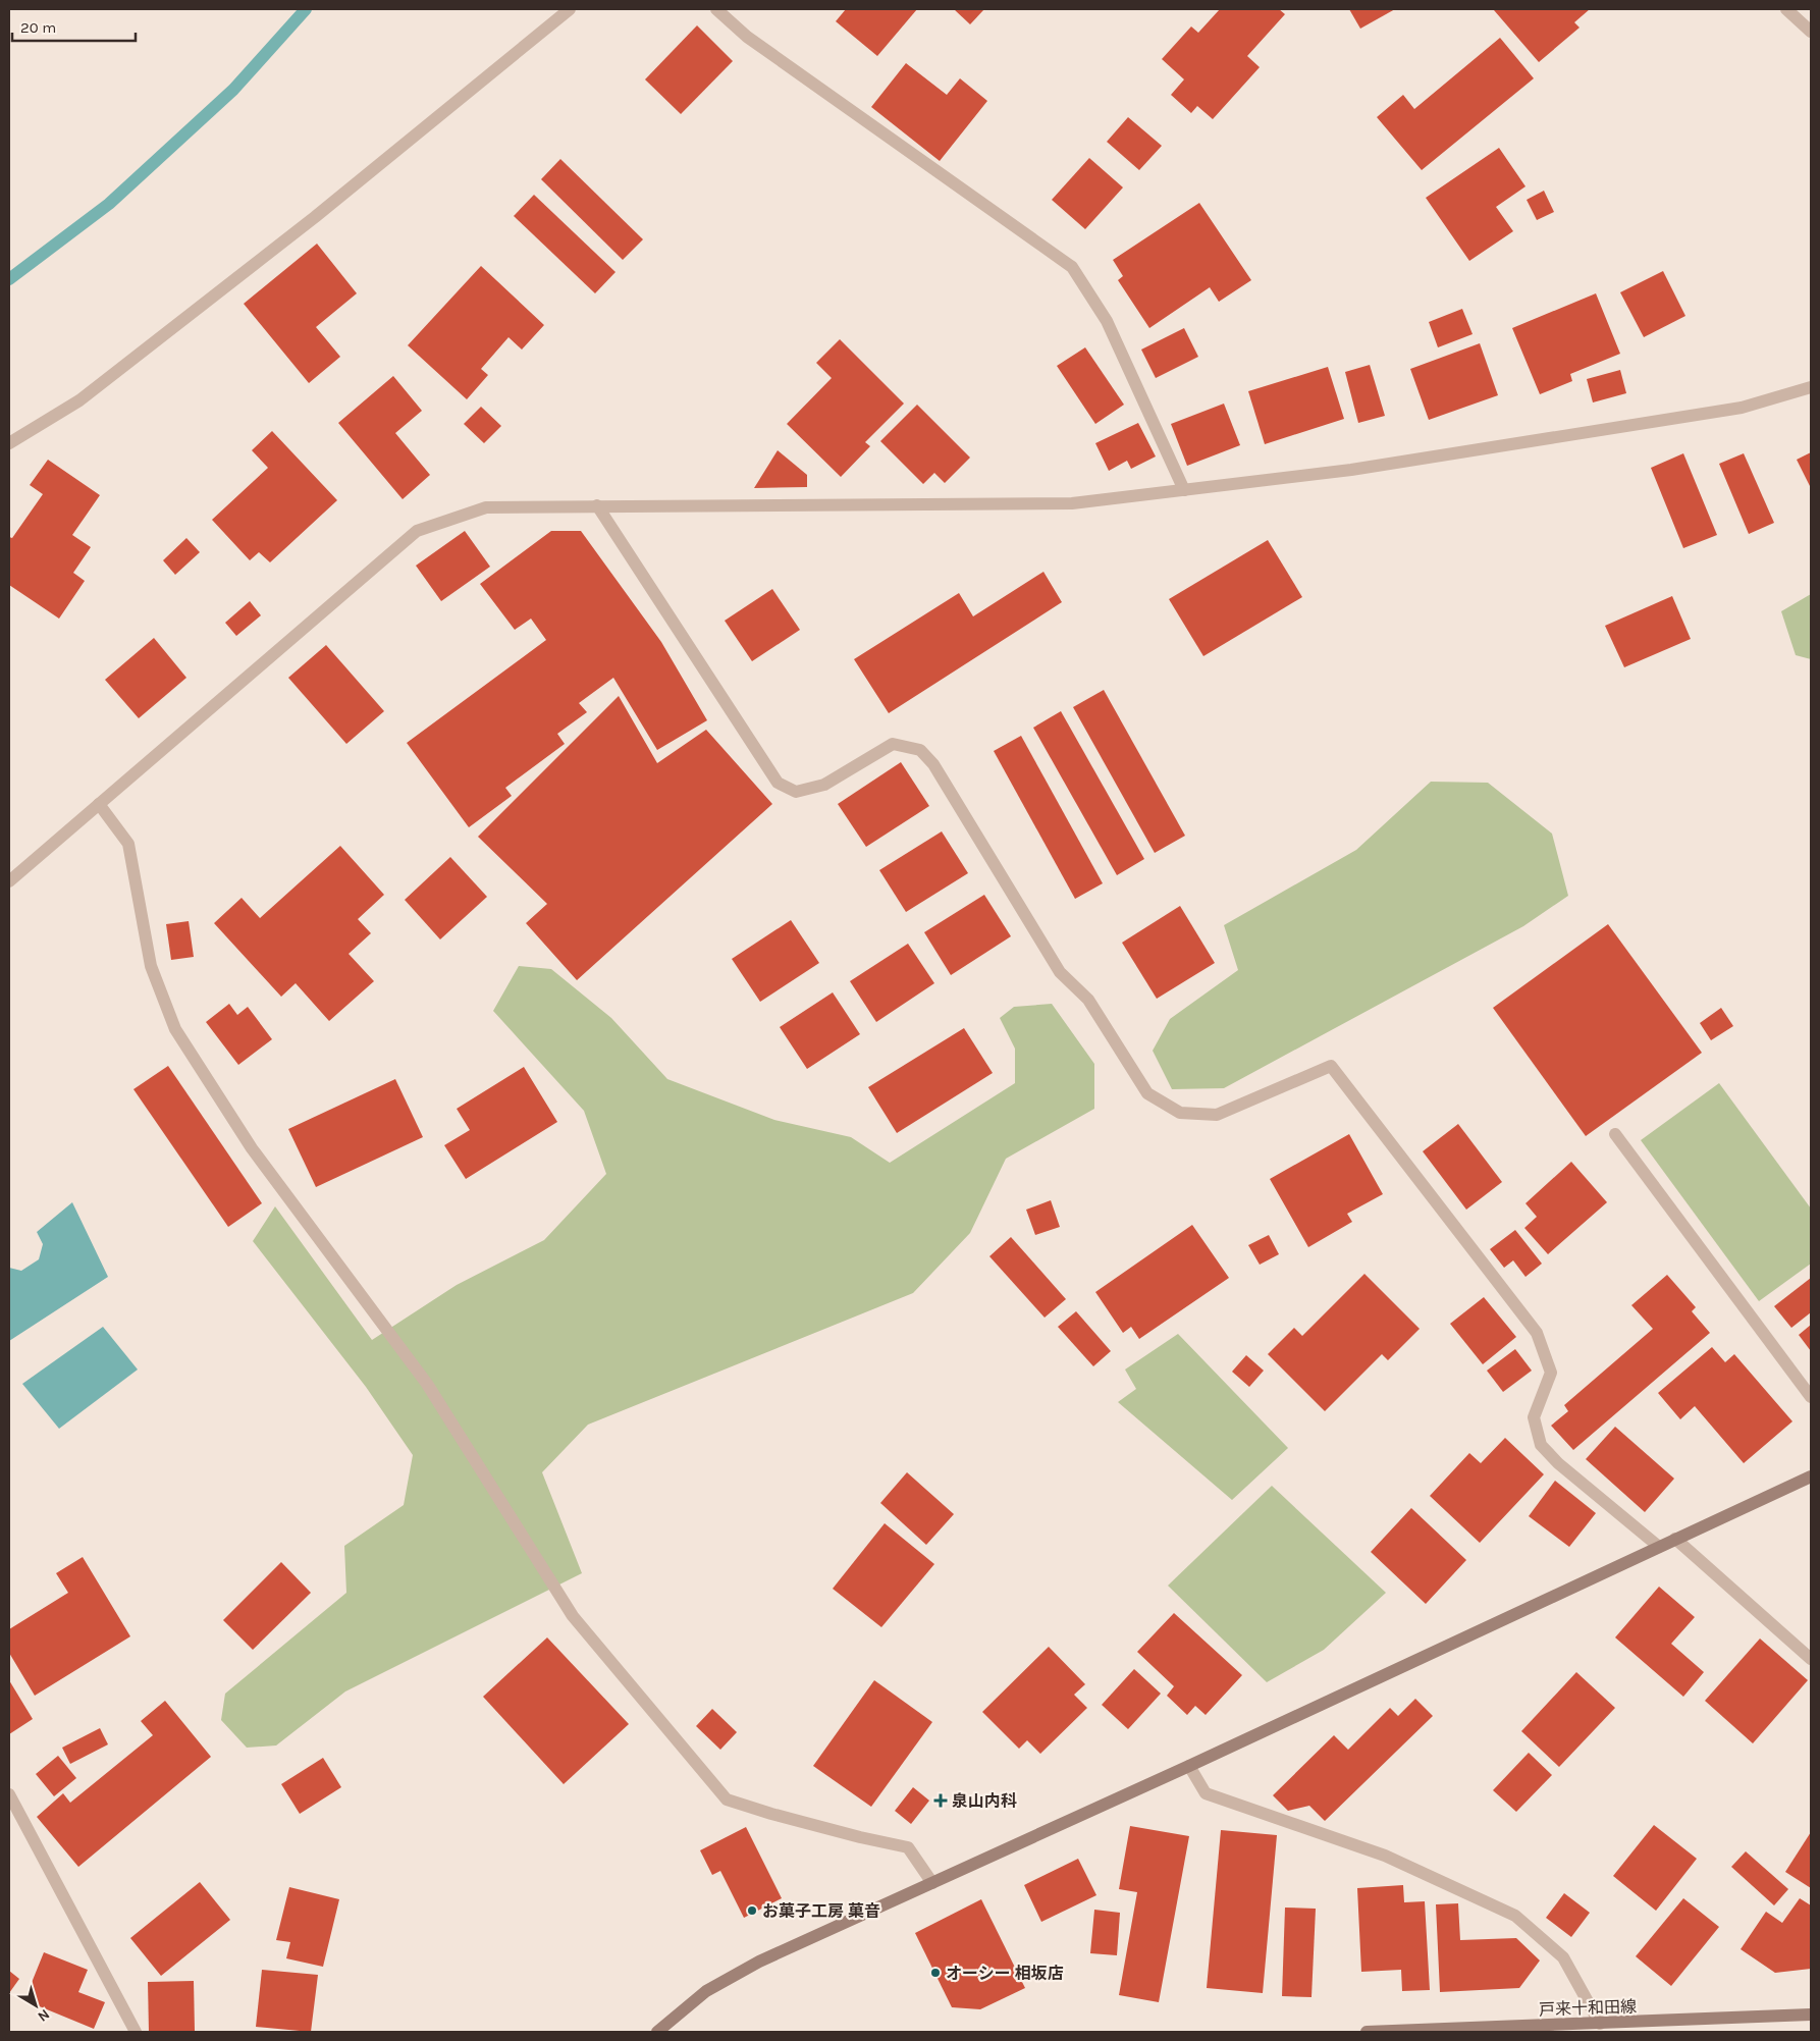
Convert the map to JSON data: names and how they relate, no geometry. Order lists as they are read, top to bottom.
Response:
{
  "streets": {
    "street": ["戸来十和田線"]
  },
  "places": {
    "health": ["泉山内科"],
    "other": ["お菓子工房 菓音", "オーシー 相坂店"]
  },
  "scale_bar": "20 m",
  "north": "bottom right"
}
